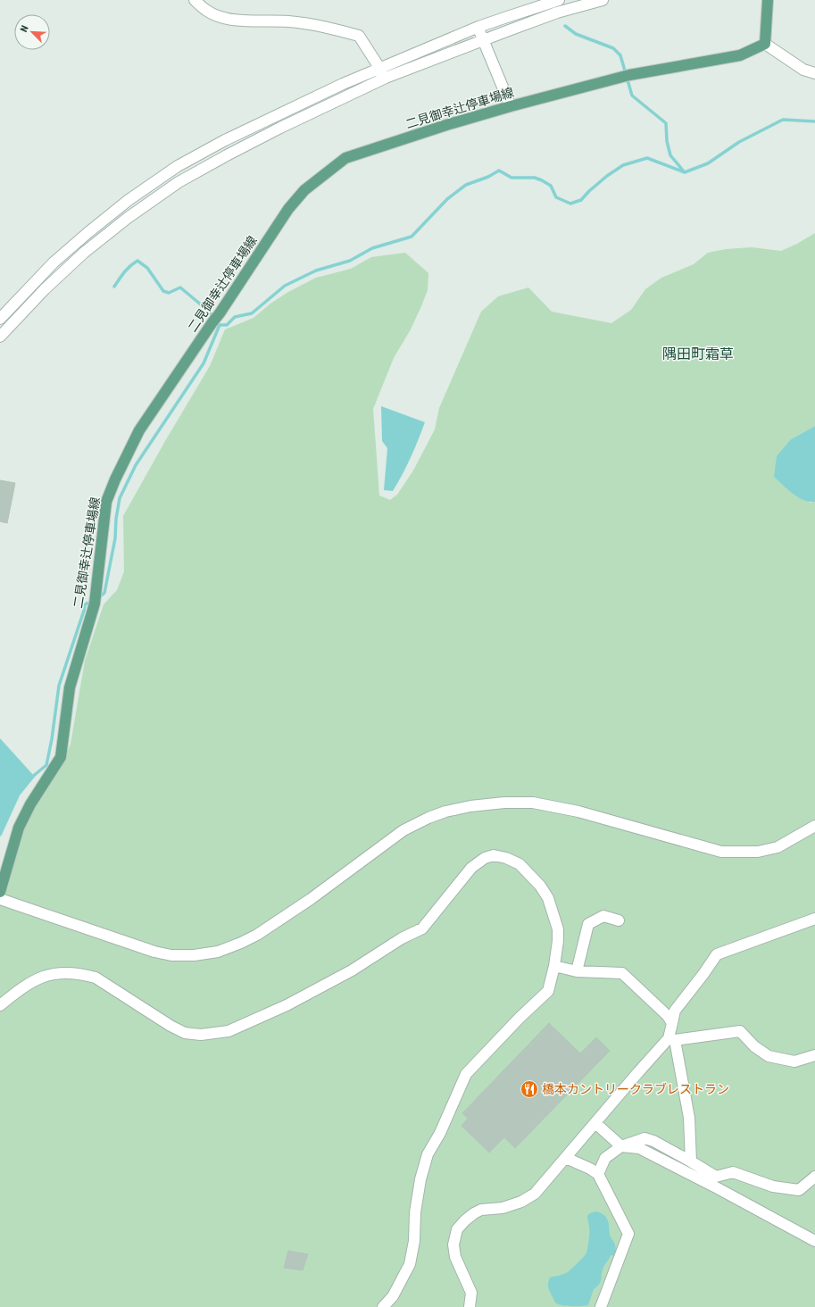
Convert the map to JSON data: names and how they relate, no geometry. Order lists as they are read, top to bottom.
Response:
{
  "streets": {
    "main road": ["二見御幸辻停車場線"]
  },
  "districts": ["隅田町霜草"],
  "places": {
    "restaurant": ["橋本カントリークラブレストラン"]
  },
  "north": "top left"
}
